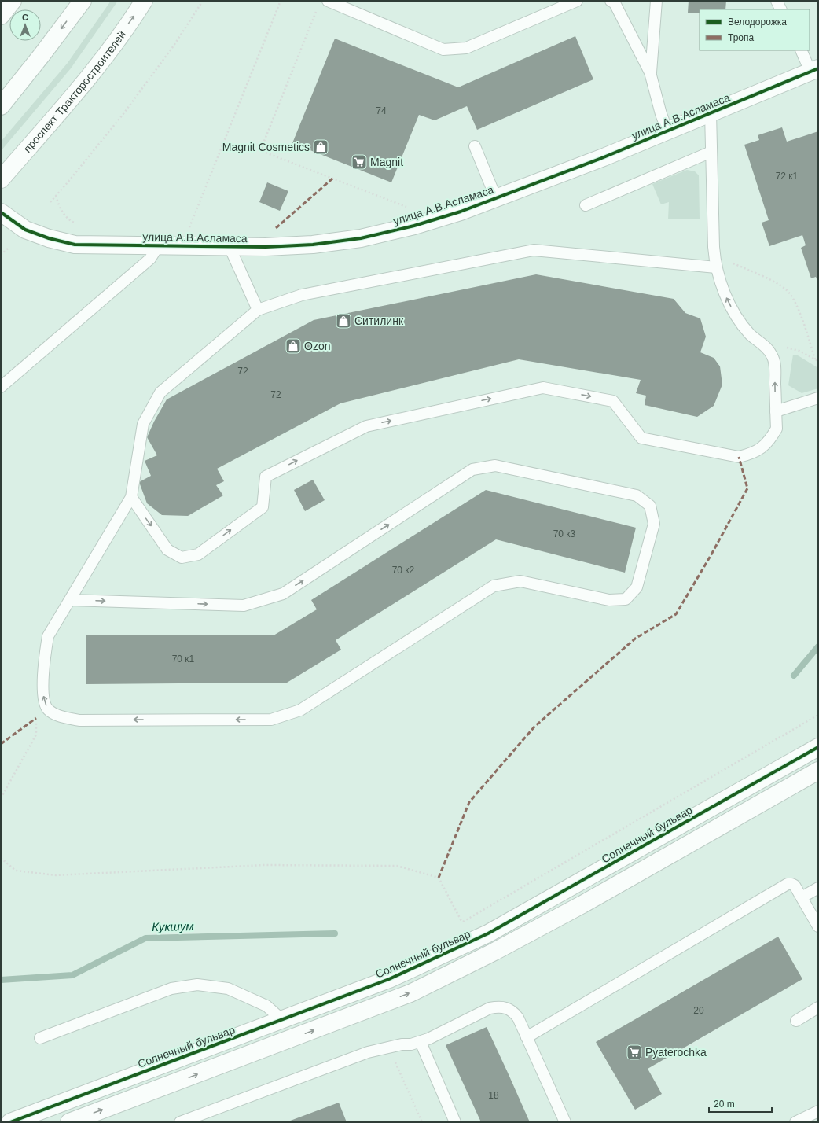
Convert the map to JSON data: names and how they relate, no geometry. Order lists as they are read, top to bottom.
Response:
{
  "streets": {
    "street": ["проспект Тракторостроителей", "улица А.В.Асламаса", "Солнечный бульвар"]
  },
  "water": ["Кукшум"],
  "places": {
    "shop": ["Magnit Cosmetics", "Ситилинк", "Ozon"],
    "supermarket": ["Magnit", "Pyaterochka"]
  },
  "house_numbers": [
    "74",
    "72 к1",
    "72",
    "72",
    "70 к3",
    "70 к2",
    "70 к1",
    "20",
    "18"
  ],
  "legend": ["Велодорожка", "Тропа"],
  "scale_bar": "20 m",
  "north": "top"
}
